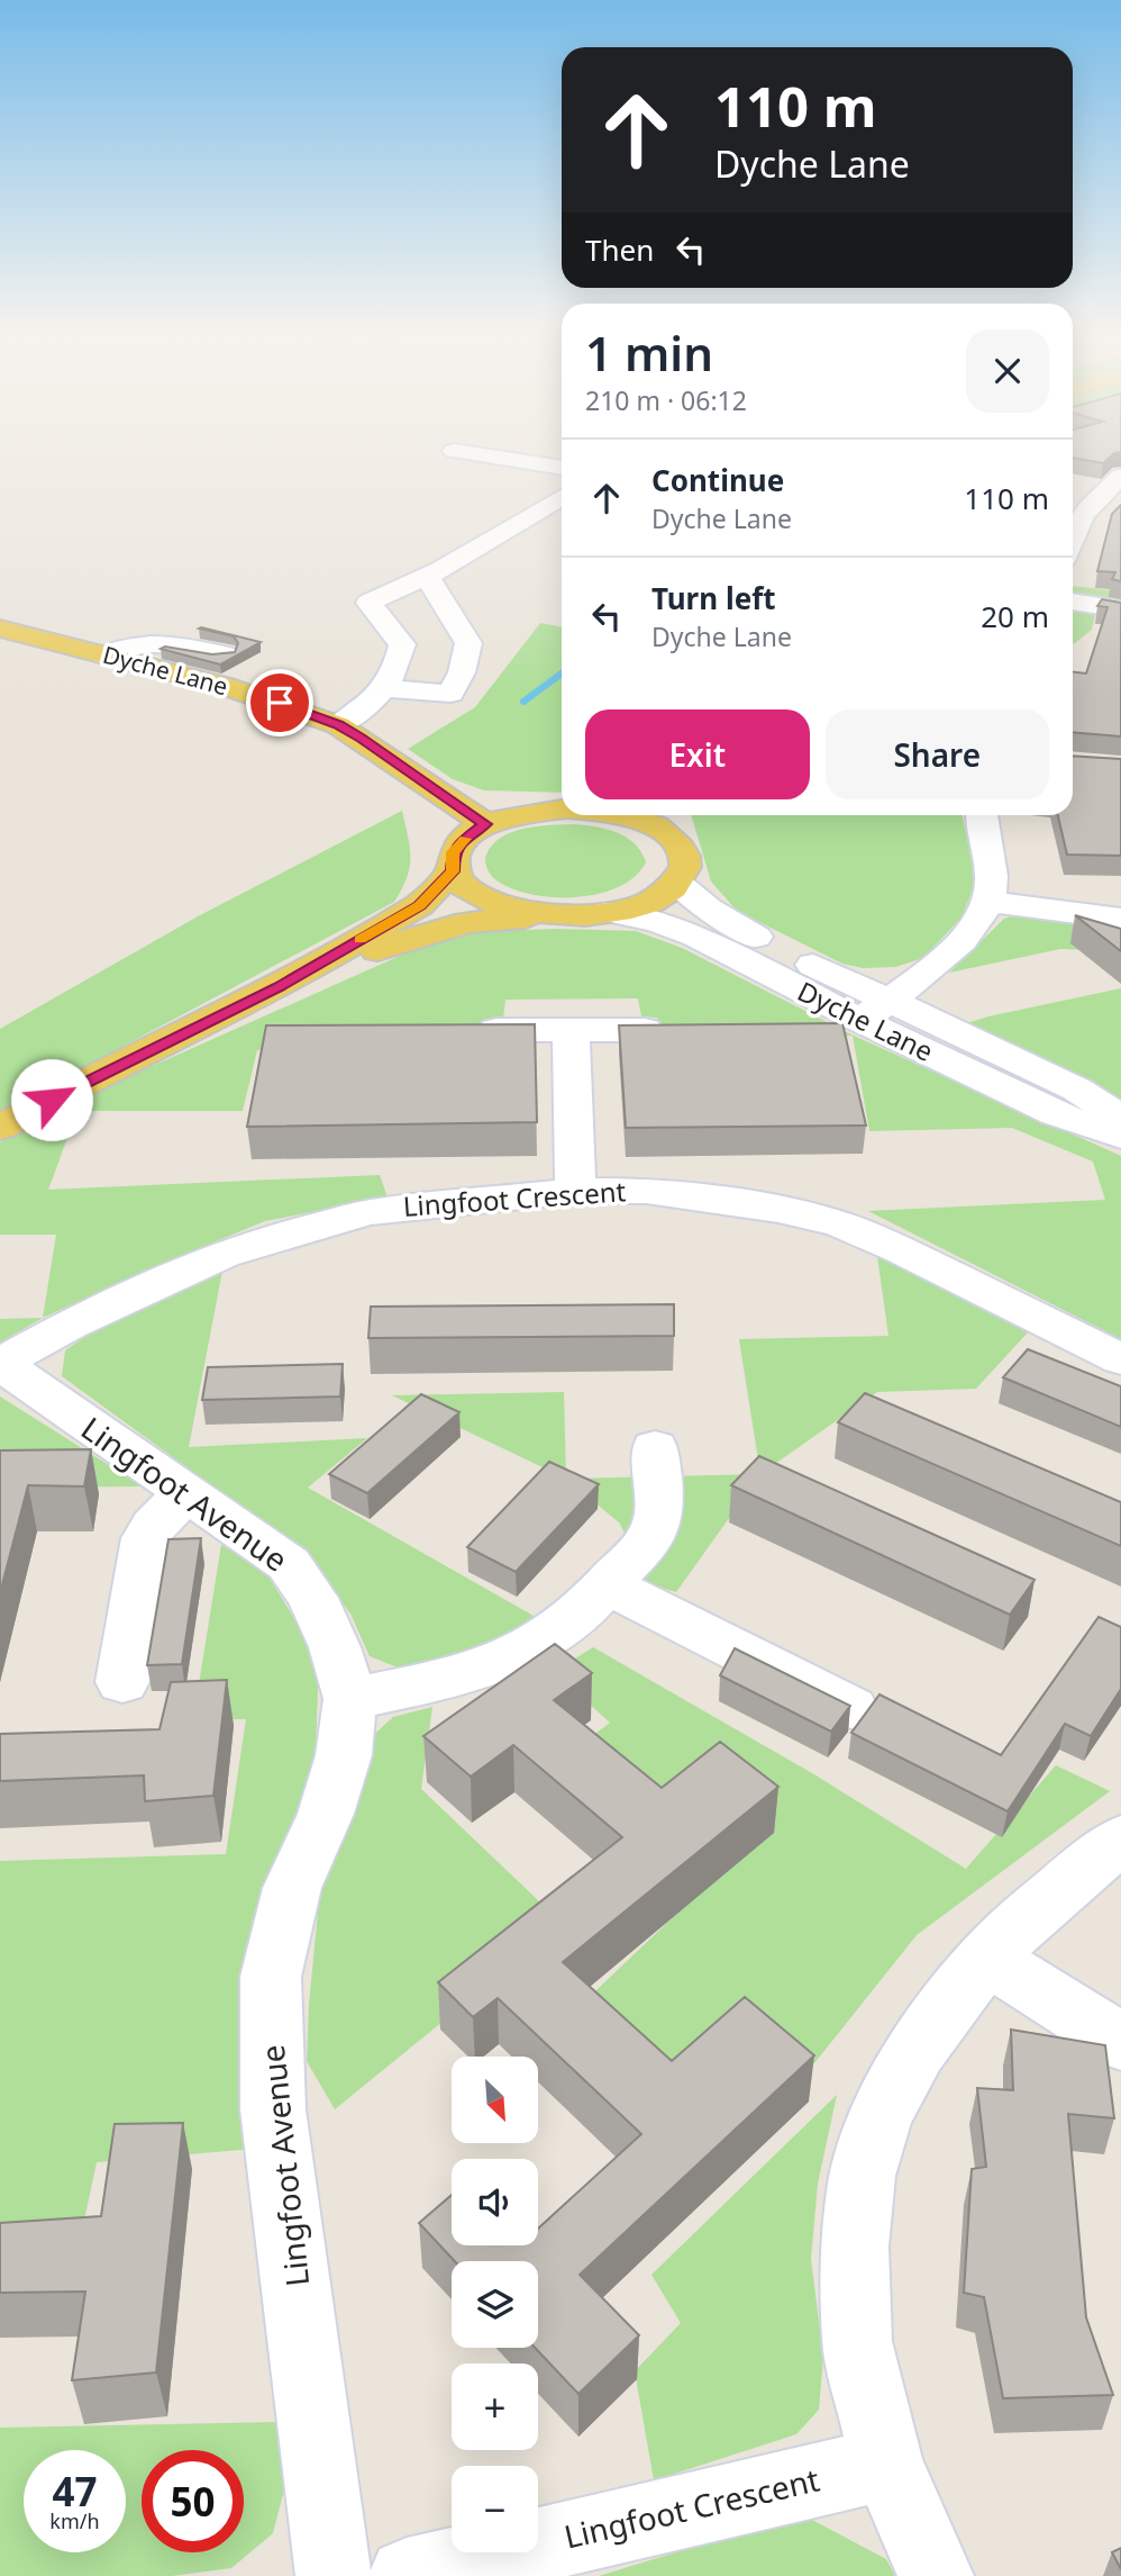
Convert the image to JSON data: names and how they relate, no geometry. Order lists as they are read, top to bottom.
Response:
{
  "streets": {
    "main road": ["Dyche Lane"],
    "street": ["Lingfoot Crescent", "Lingfoot Avenue"]
  },
  "crossings": [
    ["Lingfoot Crescent", "Lingfoot Avenue"]
  ],
  "north": "bottom right",
  "page": {
    "turn": ["110 m", "Dyche Lane"],
    "then": "Then",
    "heading": ["1 min", "210 m · 06:12"],
    "list": [
      {
        "name": "Continue",
        "note": "Dyche Lane",
        "value": "110 m"
      },
      {
        "name": "Turn left",
        "note": "Dyche Lane",
        "value": "20 m"
      }
    ],
    "buttons": ["Exit", "Share"],
    "map_buttons": ["+", "−"],
    "speed": "47 km/h",
    "limit": "50"
  }
}
